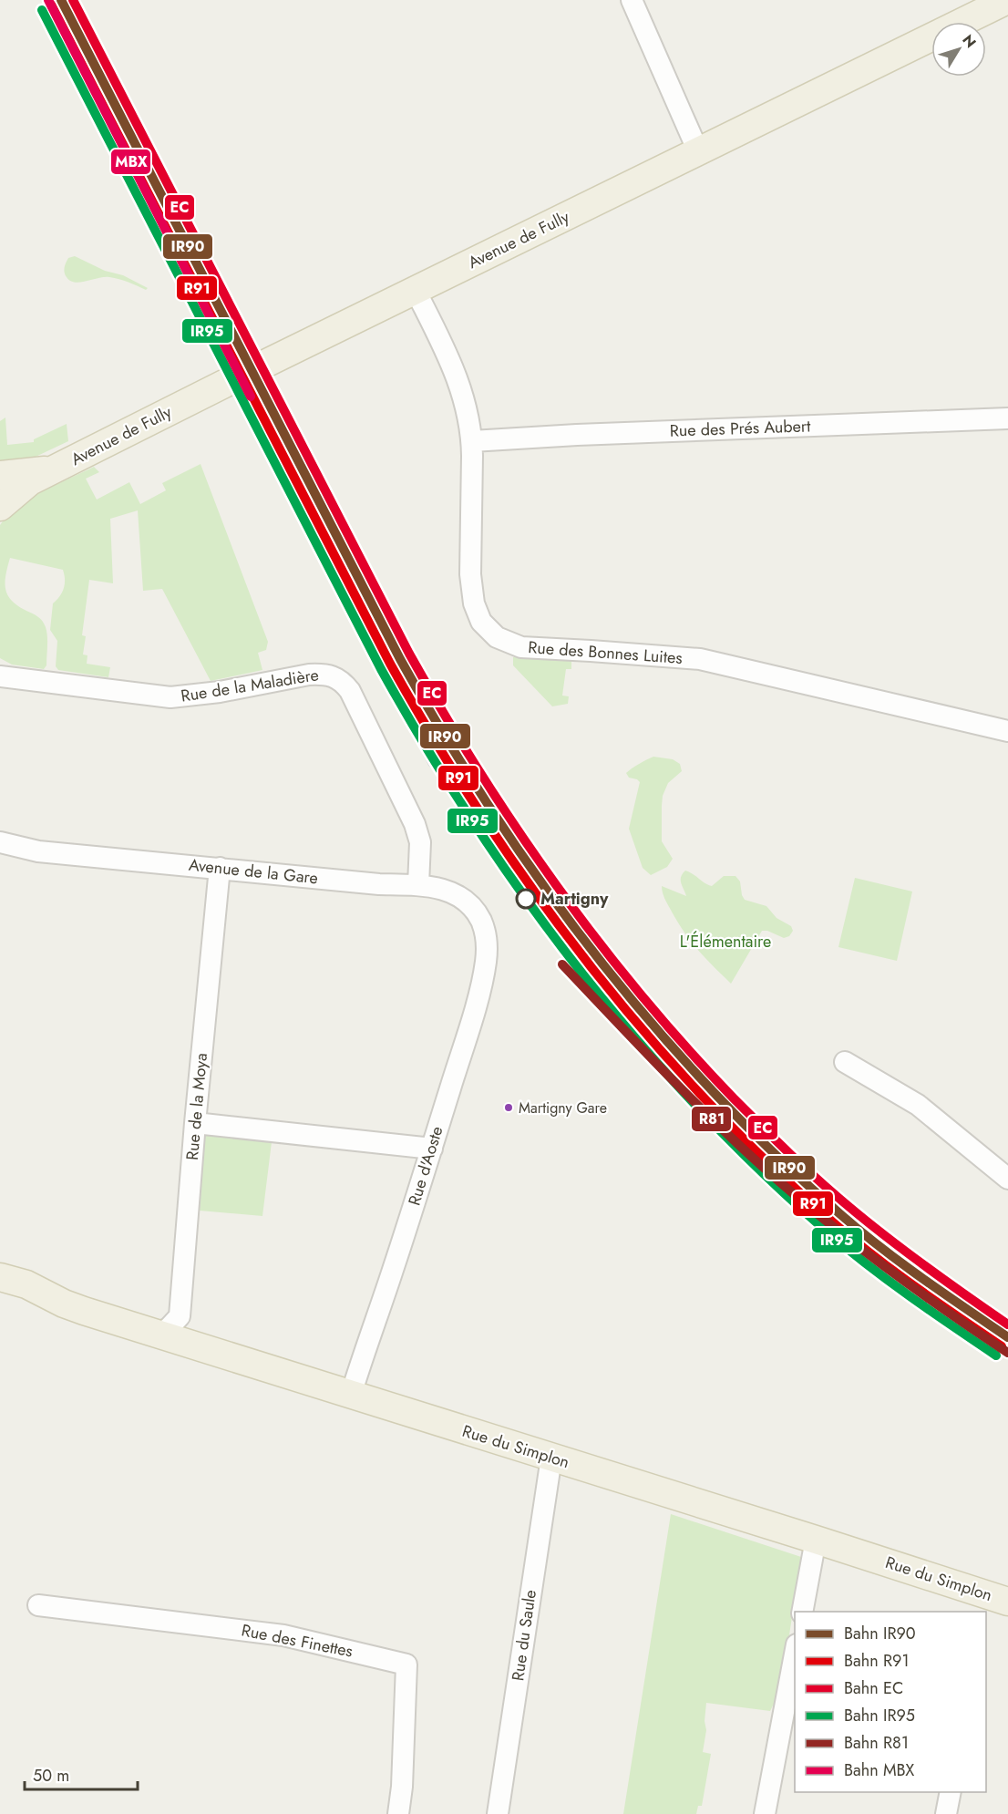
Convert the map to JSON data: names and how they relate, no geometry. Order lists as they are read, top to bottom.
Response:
{
  "streets": {
    "main road": ["Avenue de Fully", "Rue du Simplon"],
    "street": [
      "Rue des Prés Aubert",
      "Rue des Bonnes Luites",
      "Rue de la Maladière",
      "Avenue de la Gare",
      "Rue de la Moya",
      "Rue d'Aoste",
      "Rue du Saule",
      "Rue des Finettes"
    ]
  },
  "crossings": [
    ["Avenue de Fully", "Rue des Bonnes Luites"],
    ["Rue des Prés Aubert", "Rue des Bonnes Luites"],
    ["Rue de la Maladière", "Avenue de la Gare"],
    ["Avenue de la Gare", "Rue de la Moya"],
    ["Avenue de la Gare", "Rue d'Aoste"],
    ["Rue de la Moya", "Rue du Simplon"],
    ["Rue d'Aoste", "Rue du Simplon"],
    ["Rue du Simplon", "Rue du Saule"]
  ],
  "parks": ["L'Élémentaire"],
  "places": ["Martigny", "Martigny Gare"],
  "lines": [
    "rail line IR90",
    "rail line EC",
    "rail line MBX",
    "rail line R91",
    "rail line IR95",
    "rail line R81"
  ],
  "legend": [
    "Bahn IR90",
    "Bahn R91",
    "Bahn EC",
    "Bahn IR95",
    "Bahn R81",
    "Bahn MBX"
  ],
  "scale_bar": "50 m",
  "north": "top right"
}
